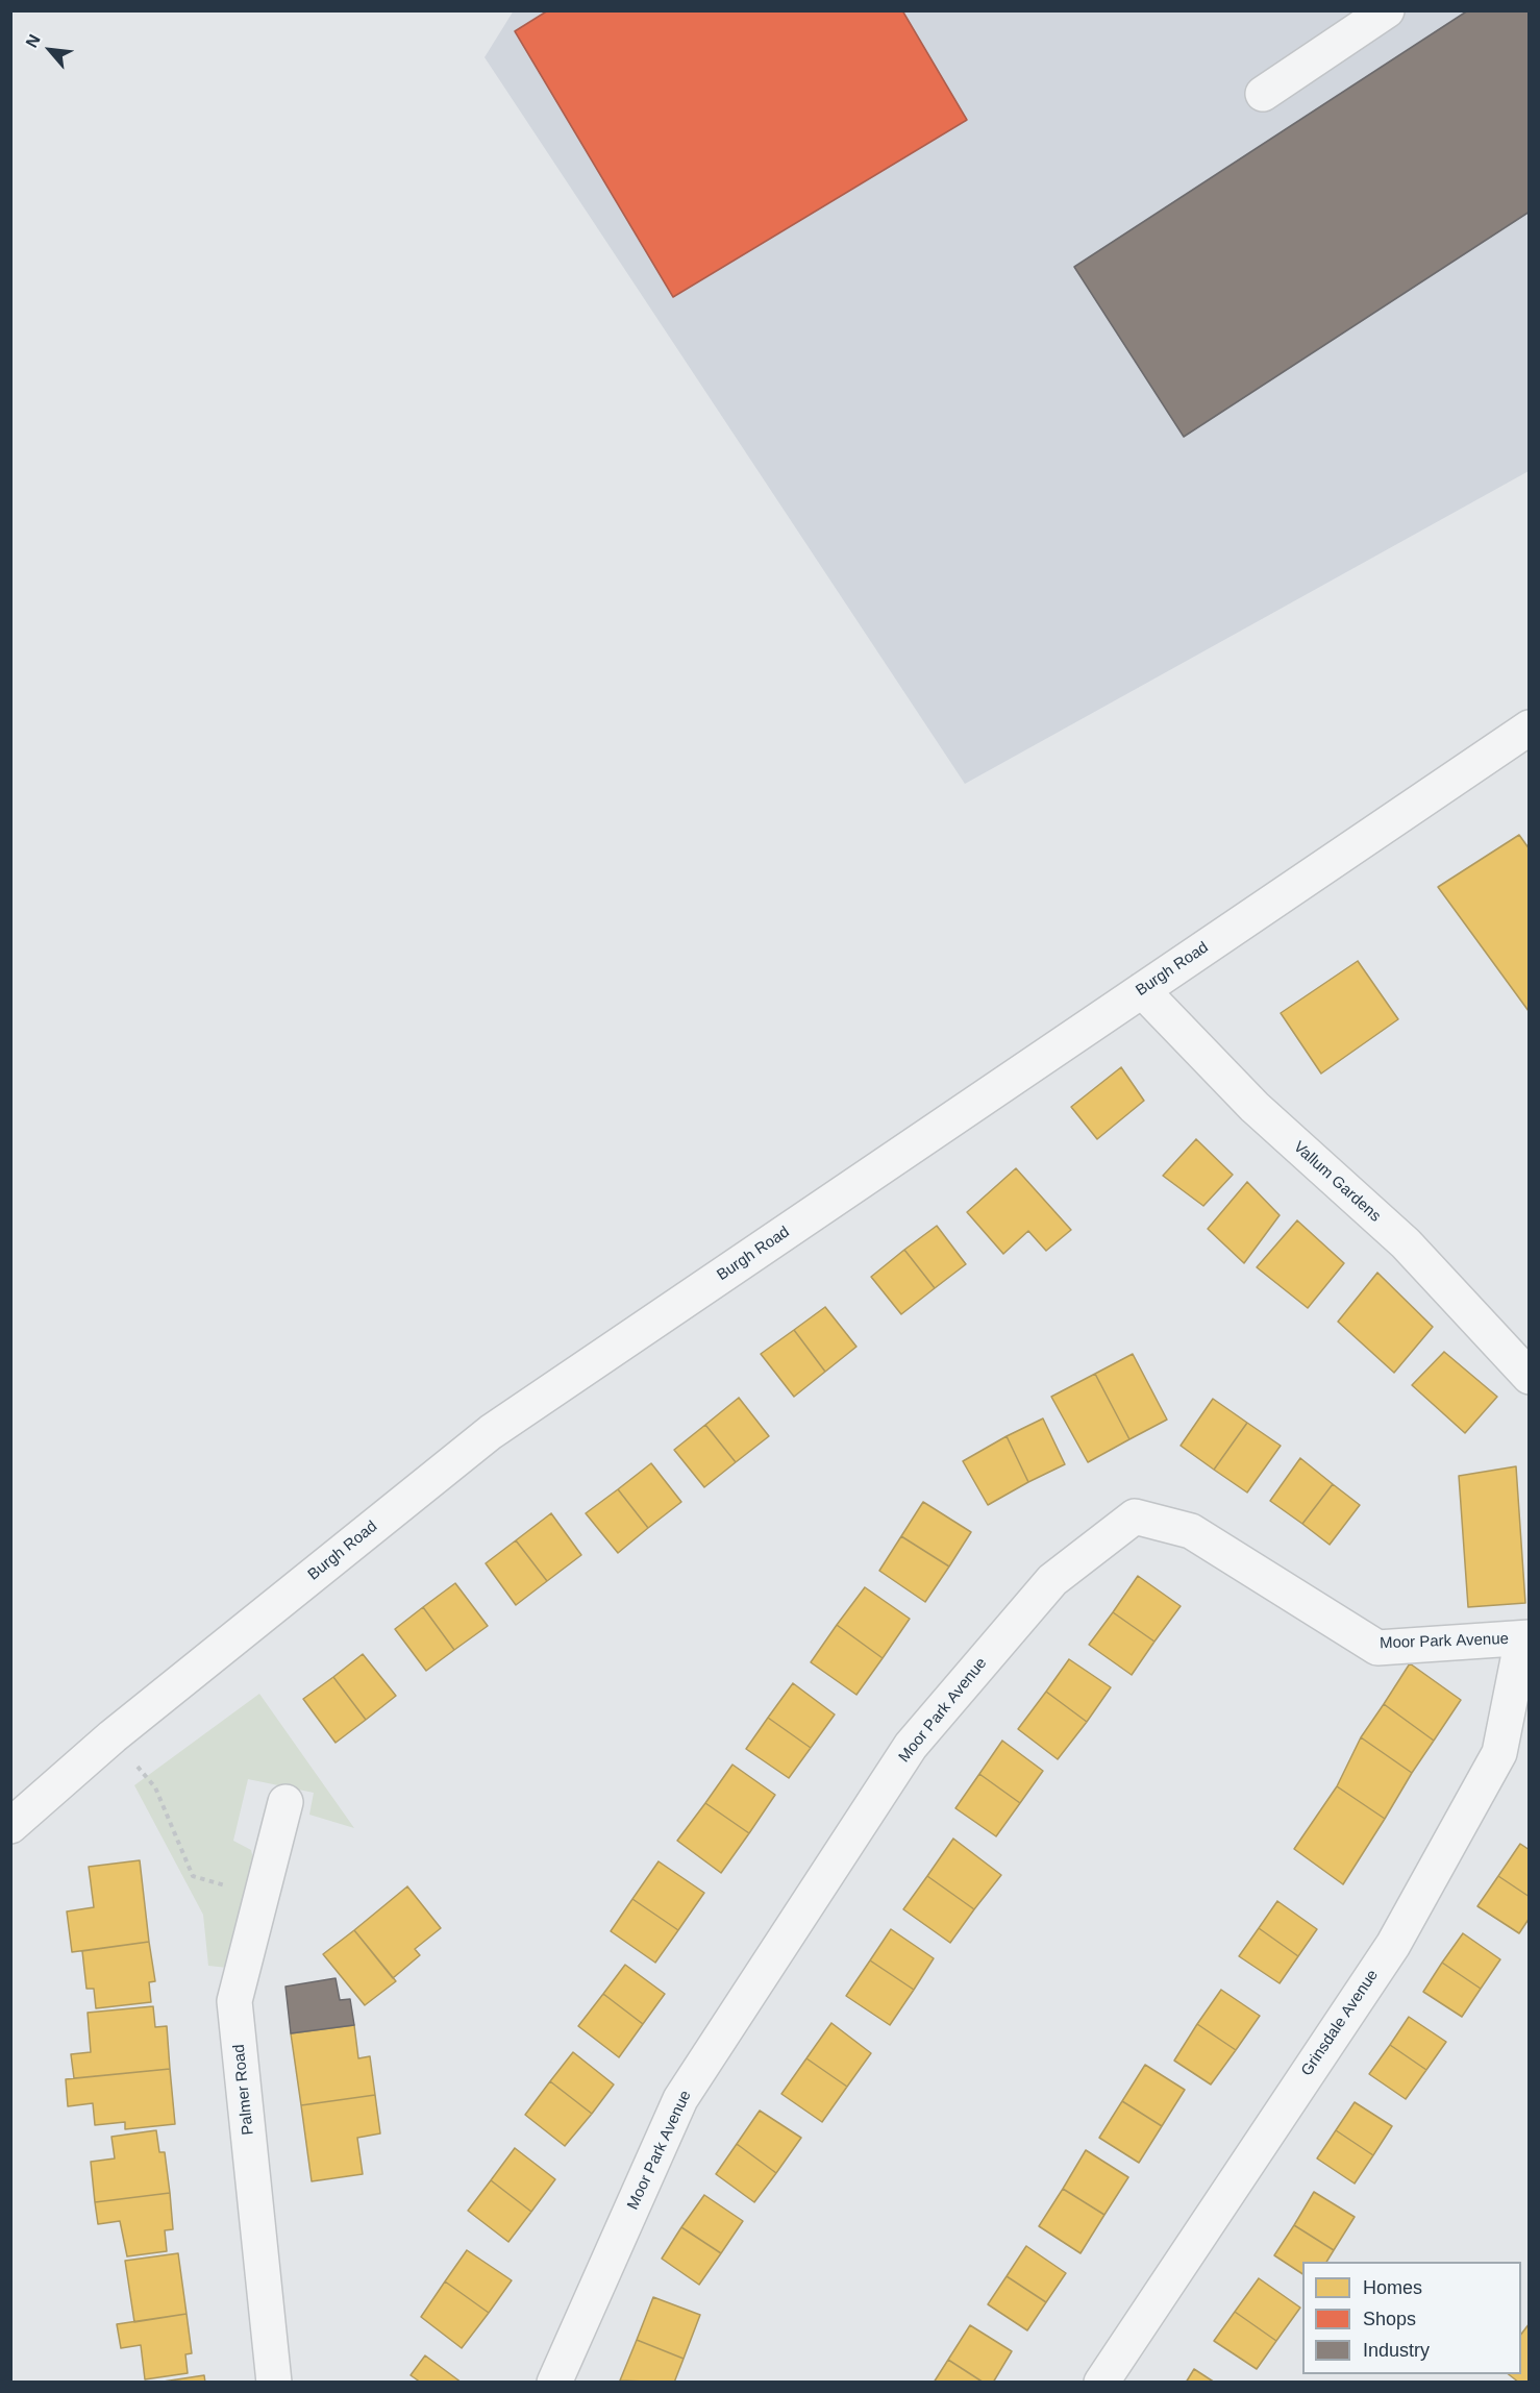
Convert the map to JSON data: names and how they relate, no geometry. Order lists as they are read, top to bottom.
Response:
{
  "streets": {
    "street": [
      "Burgh Road",
      "Vallum Gardens",
      "Moor Park Avenue",
      "Grinsdale Avenue",
      "Palmer Road"
    ]
  },
  "crossings": [
    ["Burgh Road", "Vallum Gardens"],
    ["Moor Park Avenue", "Grinsdale Avenue"]
  ],
  "legend": ["Homes", "Shops", "Industry"],
  "north": "top left"
}
